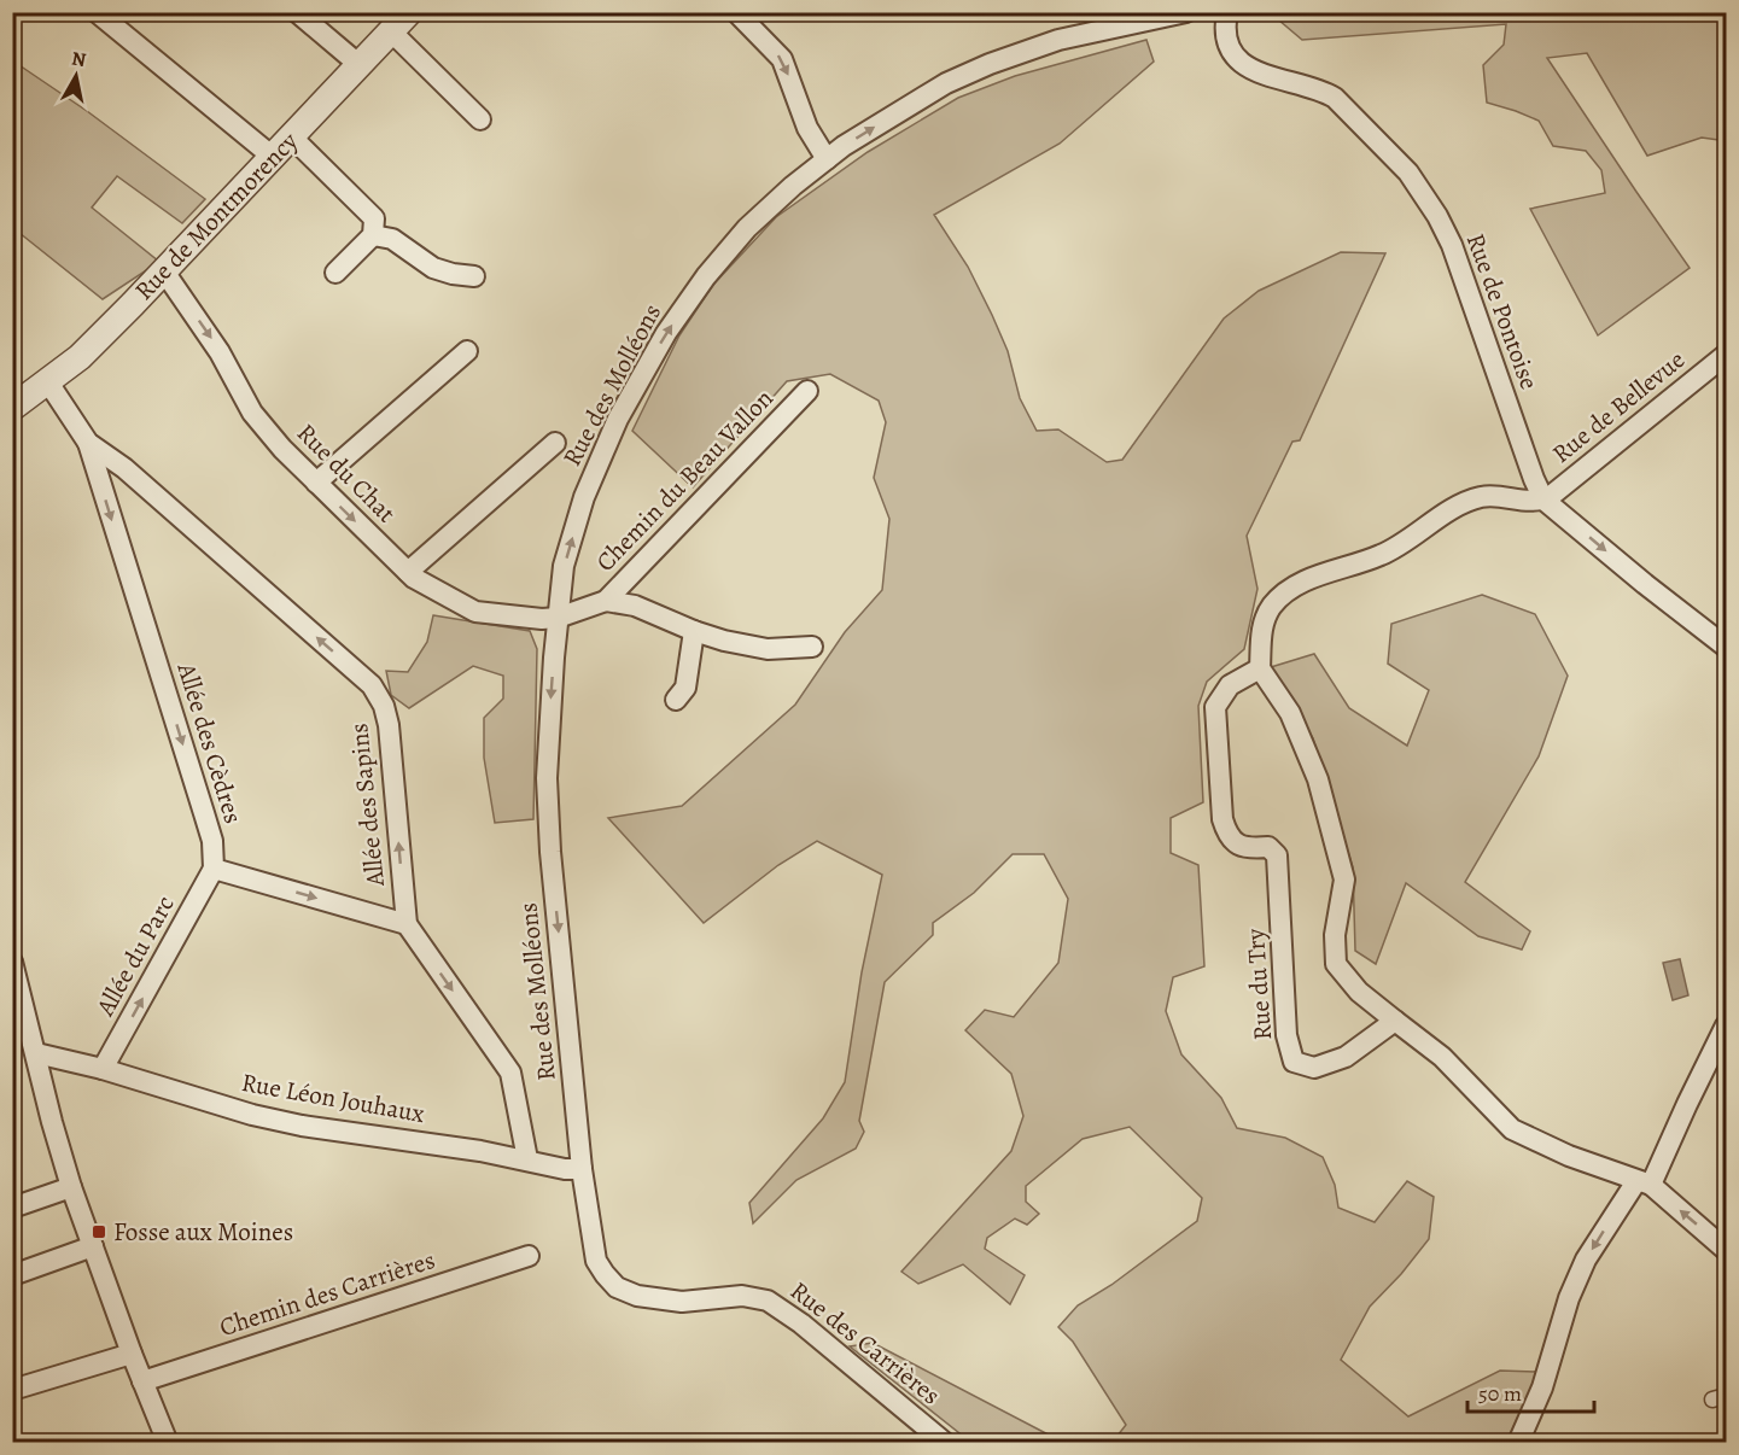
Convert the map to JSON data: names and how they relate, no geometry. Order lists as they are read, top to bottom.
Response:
{
  "streets": {
    "street": [
      "Rue de Montmorency",
      "Rue de Pontoise",
      "Rue des Molléons",
      "Rue de Bellevue",
      "Rue du Chat",
      "Chemin du Beau Vallon",
      "Allée des Cèdres",
      "Allée des Sapins",
      "Allée du Parc",
      "Rue du Try",
      "Rue Léon Jouhaux",
      "Chemin des Carrières",
      "Rue des Carrières"
    ]
  },
  "crossings": [
    ["Rue de Montmorency", "Rue du Chat"],
    ["Rue de Montmorency", "Allée des Sapins"],
    ["Rue de Pontoise", "Rue de Bellevue"],
    ["Rue des Molléons", "Rue du Chat"],
    ["Rue des Molléons", "Chemin du Beau Vallon"],
    ["Rue des Molléons", "Rue Léon Jouhaux"],
    ["Rue des Molléons", "Rue des Carrières"],
    ["Rue du Chat", "Chemin du Beau Vallon"],
    ["Allée des Cèdres", "Allée des Sapins"],
    ["Allée des Cèdres", "Allée du Parc"],
    ["Allée des Sapins", "Rue Léon Jouhaux"],
    ["Allée du Parc", "Rue Léon Jouhaux"],
    ["Rue Léon Jouhaux", "Rue des Carrières"]
  ],
  "one_way": ["Rue du Chat", "Allée des Cèdres", "Allée du Parc"],
  "places": {
    "transit": ["Fosse aux Moines"]
  },
  "scale_bar": "50 m",
  "north": "top"
}
